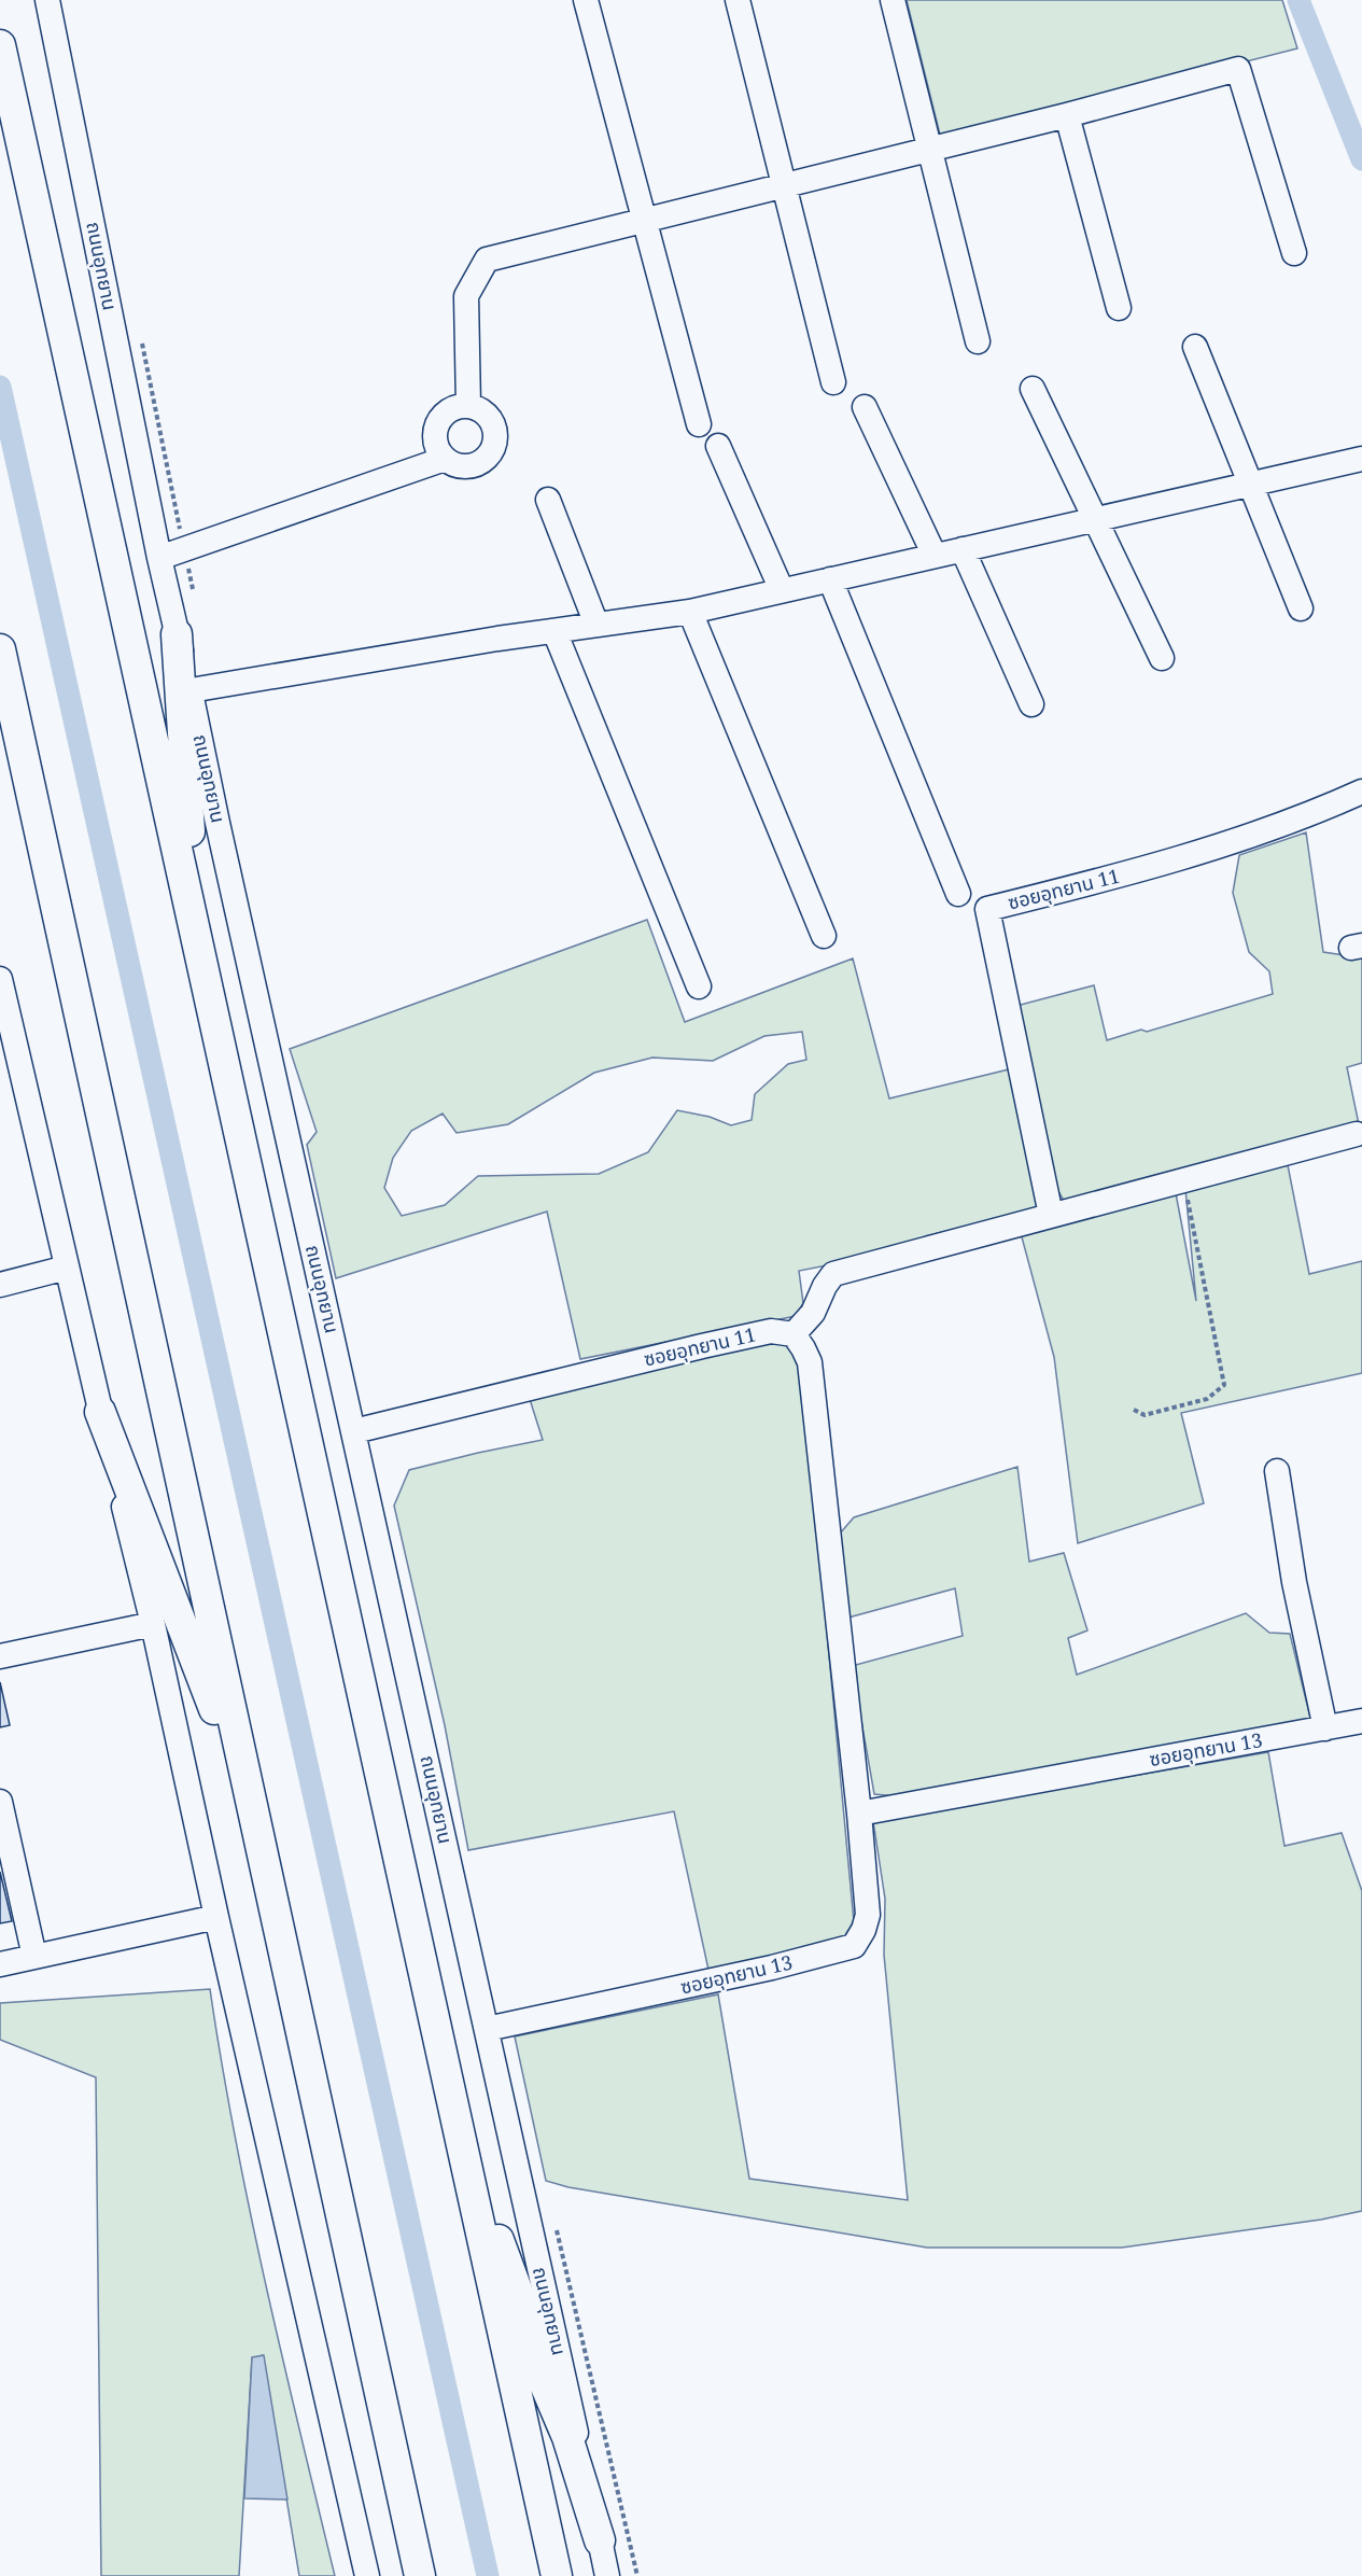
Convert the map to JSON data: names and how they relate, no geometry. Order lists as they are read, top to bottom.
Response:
{
  "streets": {
    "street": ["ถนนอุทยาน", "ซอยอุทยาน 11", "ซอยอุทยาน 13"]
  },
  "crossings": [
    ["ถนนอุทยาน", "ซอยอุทยาน 11"],
    ["ถนนอุทยาน", "ซอยอุทยาน 13"],
    ["ซอยอุทยาน 11", "ซอยอุทยาน 13"]
  ]
}
